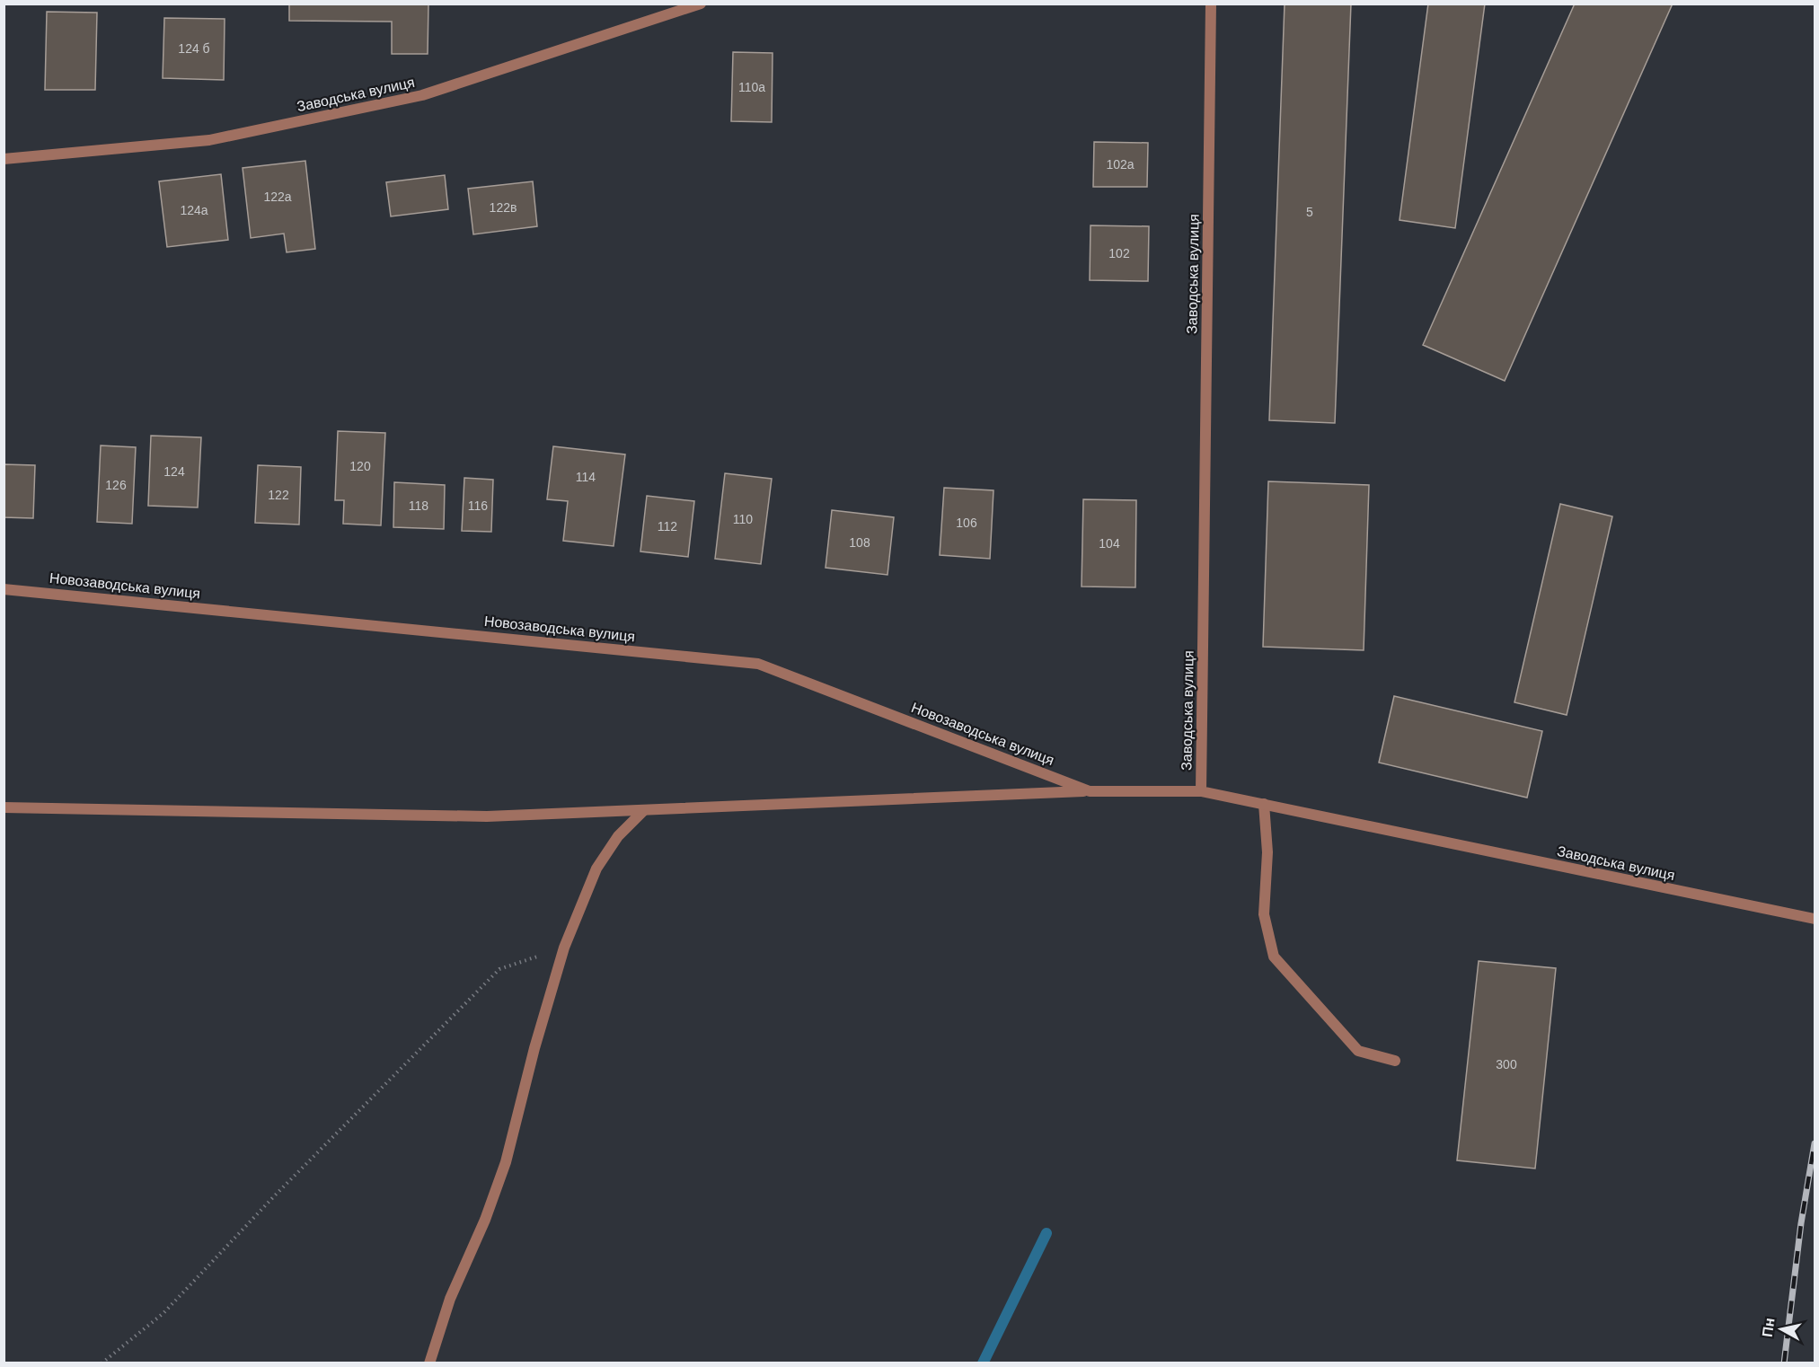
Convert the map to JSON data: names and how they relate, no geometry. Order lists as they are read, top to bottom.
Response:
{
  "streets": {
    "street": ["Заводська вулиця", "Новозаводська вулиця"]
  },
  "crossings": [
    ["Заводська вулиця", "Новозаводська вулиця"]
  ],
  "house_numbers": [
    "124 б",
    "110а",
    "102а",
    "122а",
    "122в",
    "124а",
    "5",
    "102",
    "120",
    "124",
    "114",
    "126",
    "122",
    "118",
    "116",
    "110",
    "106",
    "112",
    "108",
    "104",
    "300"
  ],
  "north": "left"
}
